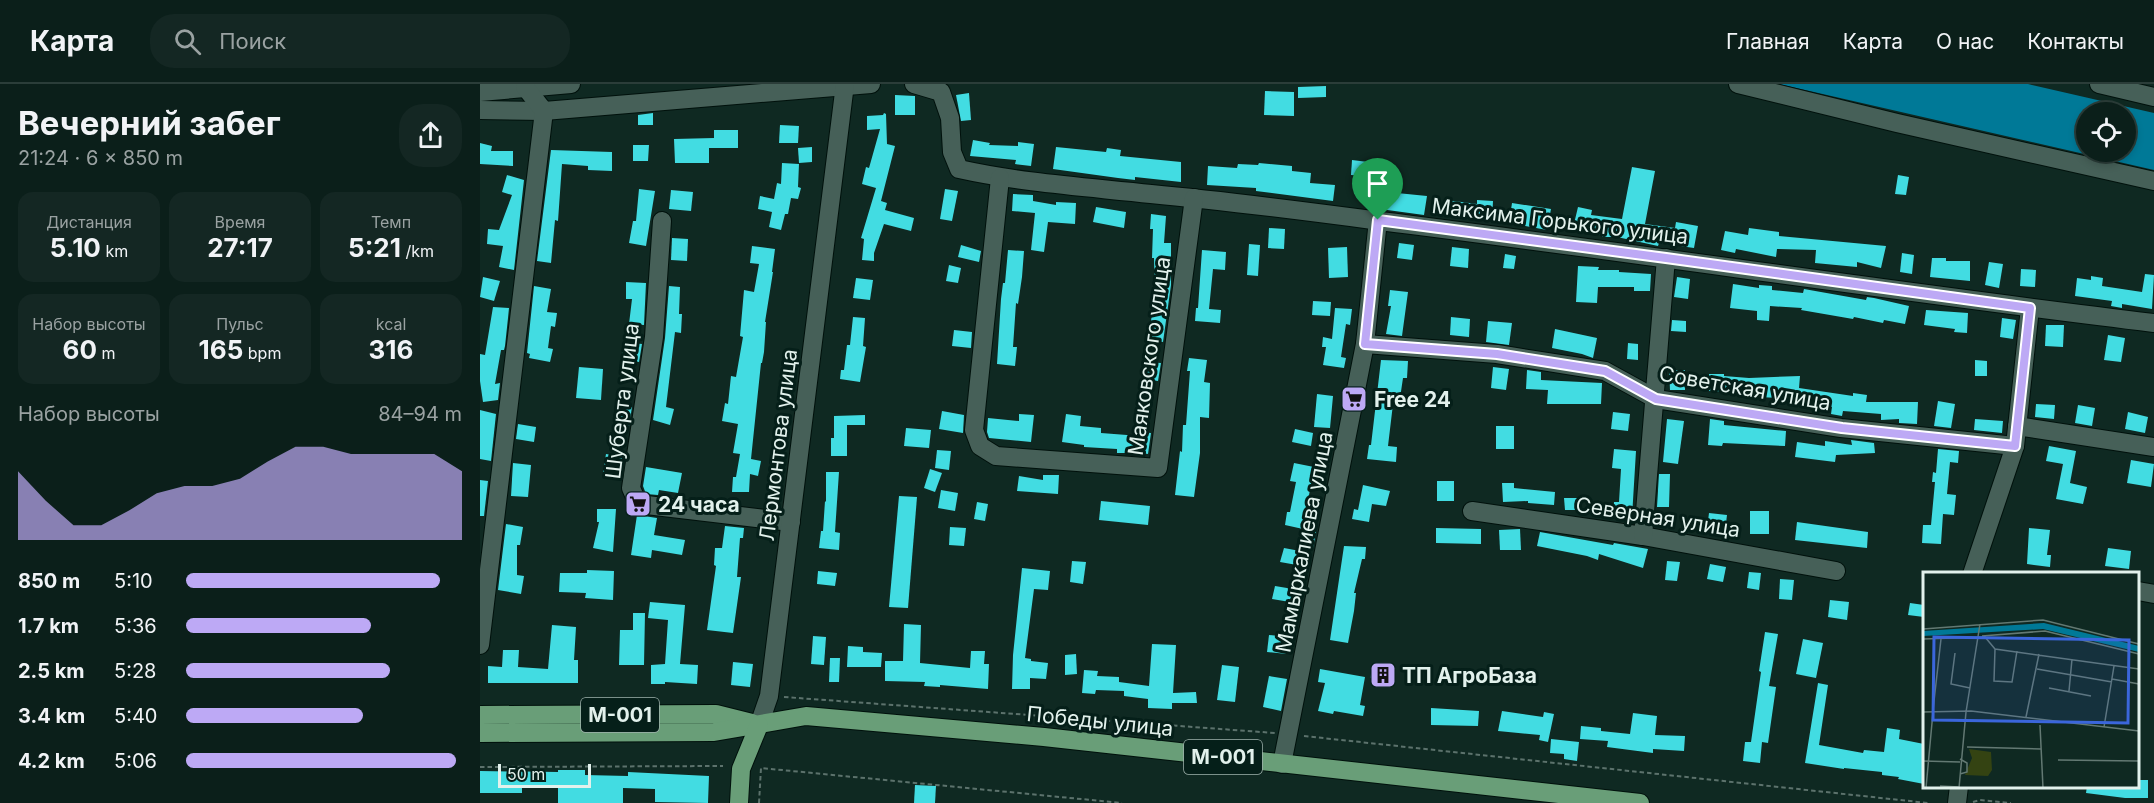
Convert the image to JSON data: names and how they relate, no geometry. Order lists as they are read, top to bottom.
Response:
{
  "streets": {
    "main road": ["Лермонтова улица", "М-001", "Победы улица"],
    "street": [
      "Максима Горького улица",
      "Маяковского улица",
      "Советская улица",
      "Шуберта улица",
      "Северная улица",
      "Мамыркалиева улица"
    ]
  },
  "crossings": [
    ["Максима Горького улица", "Маяковского улица"],
    ["Максима Горького улица", "Мамыркалиева улица"],
    ["Советская улица", "Мамыркалиева улица"],
    ["Шуберта улица", "Лермонтова улица"],
    ["Лермонтова улица", "М-001"],
    ["Лермонтова улица", "Победы улица"],
    ["Мамыркалиева улица", "Победы улица"],
    ["М-001", "Победы улица"]
  ],
  "places": {
    "supermarket": ["Free 24", "24 часа"],
    "building": ["ТП АгроБаза"]
  },
  "scale_bar": "50 m",
  "page": {
    "header": "Карта",
    "search": "Поиск",
    "nav": [
      "Главная",
      "Карта",
      "О нас",
      "Контакты"
    ],
    "heading": ["Вечерний забег", "21:24 · 6 × 850 m"],
    "stats": [
      ["Дистанция", "5.10 km"],
      ["Время", "27:17"],
      ["Темп", "5:21 /km"],
      ["Набор высоты", "60 m"],
      ["Пульс", "165 bpm"],
      ["kcal", "316"]
    ],
    "chart": ["Набор высоты", "84–94 m"],
    "list": [
      {
        "name": "850 m",
        "note": "5:10"
      },
      {
        "name": "1.7 km",
        "note": "5:36"
      },
      {
        "name": "2.5 km",
        "note": "5:28"
      },
      {
        "name": "3.4 km",
        "note": "5:40"
      },
      {
        "name": "4.2 km",
        "note": "5:06"
      }
    ],
    "scale": "50 m"
  }
}
